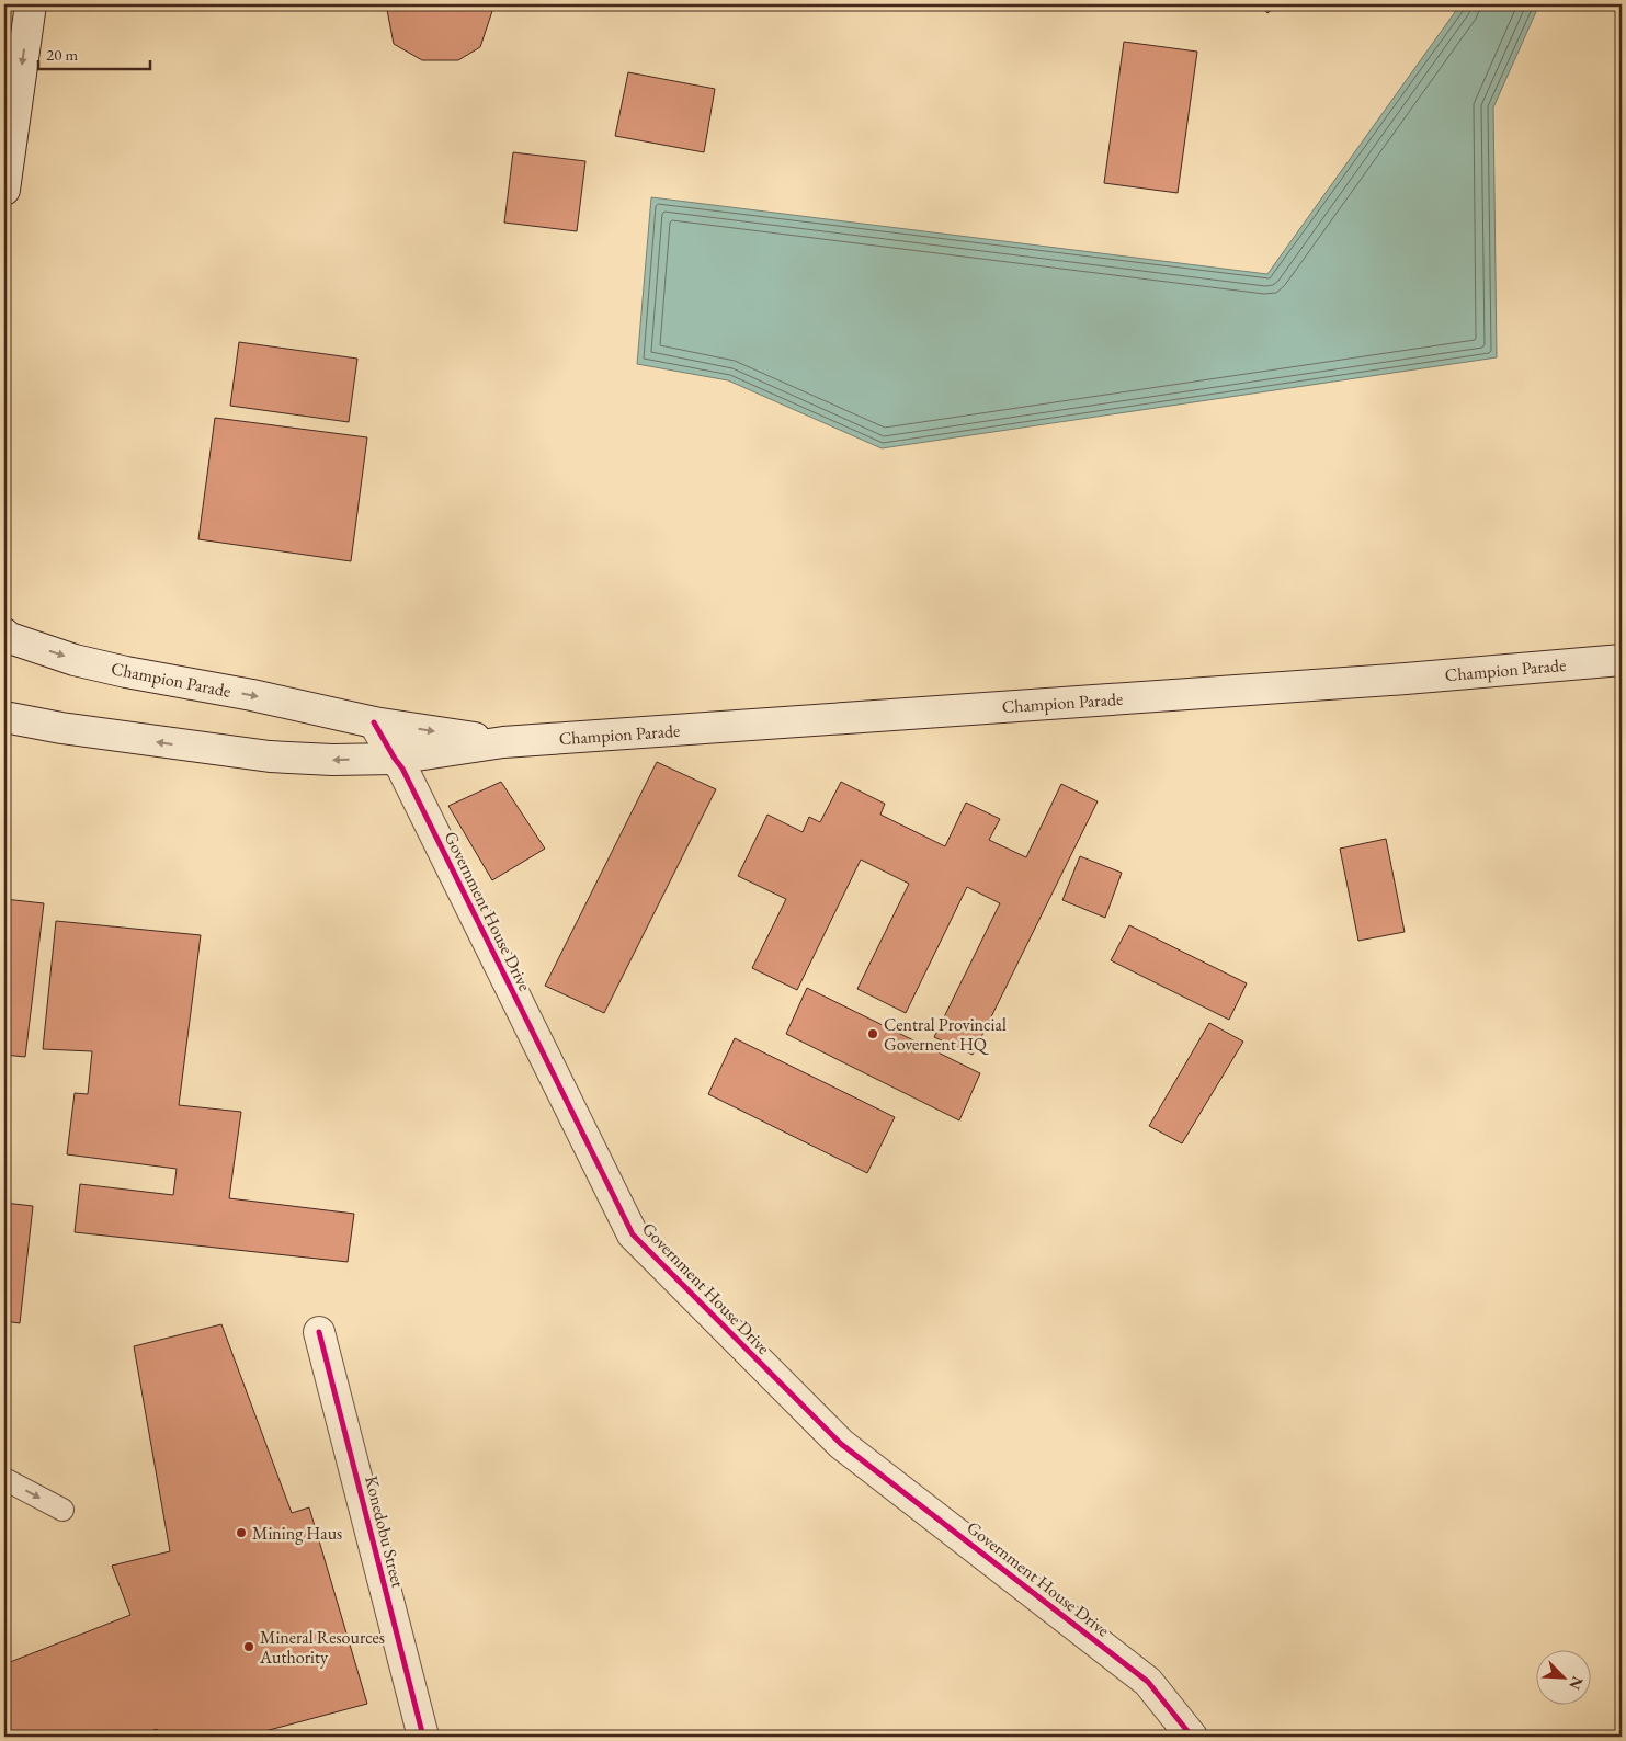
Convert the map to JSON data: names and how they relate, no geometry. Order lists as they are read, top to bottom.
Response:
{
  "streets": {
    "main road": ["Champion Parade", "Government House Drive", "Konedobu Street"]
  },
  "crossings": [
    ["Champion Parade", "Government House Drive"]
  ],
  "places": ["Central Provincial Governent HQ", "Mining Haus", "Mineral Resources Authority"],
  "scale_bar": "20 m",
  "north": "bottom right"
}
